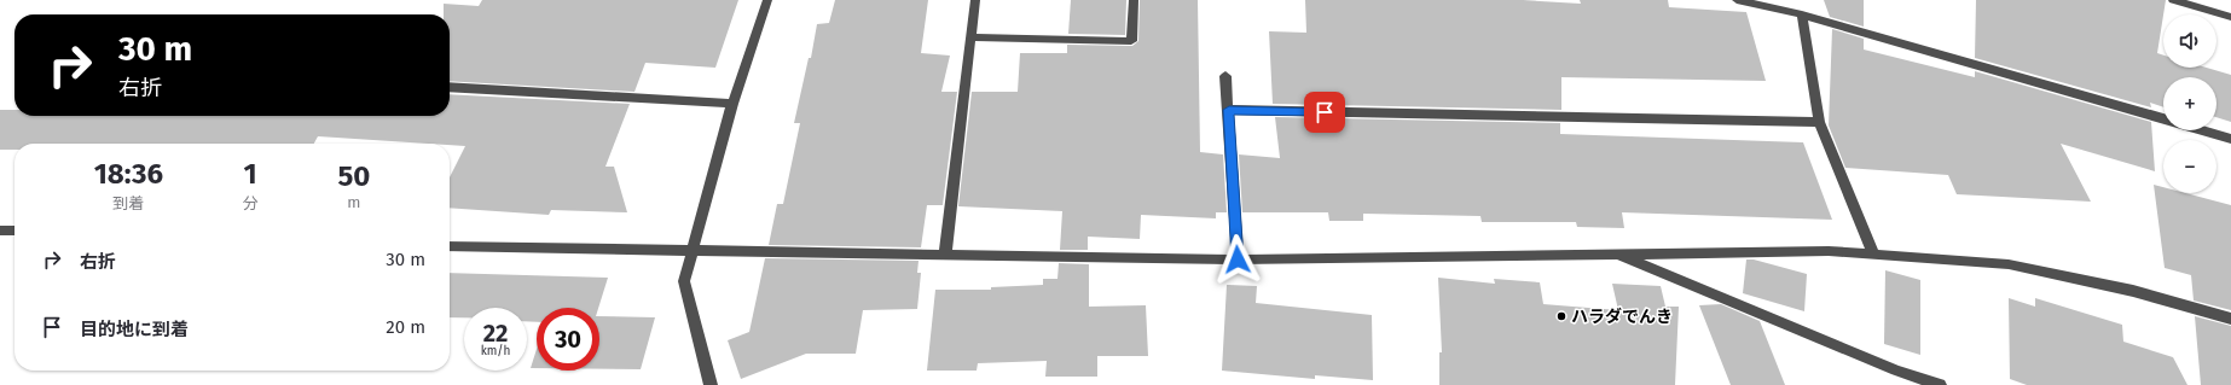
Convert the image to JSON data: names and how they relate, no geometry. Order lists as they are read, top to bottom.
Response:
{
  "places": ["ハラダでんき"],
  "page": {
    "map_buttons": ["+", "−"],
    "turn": ["30 m", "右折"],
    "eta": [
      "18:36",
      "到着",
      "1",
      "分",
      "50",
      "m"
    ],
    "list": [
      {
        "name": "右折",
        "value": "30 m"
      },
      {
        "name": "目的地に到着",
        "value": "20 m"
      }
    ],
    "speed": "22 km/h",
    "limit": "30"
  }
}
